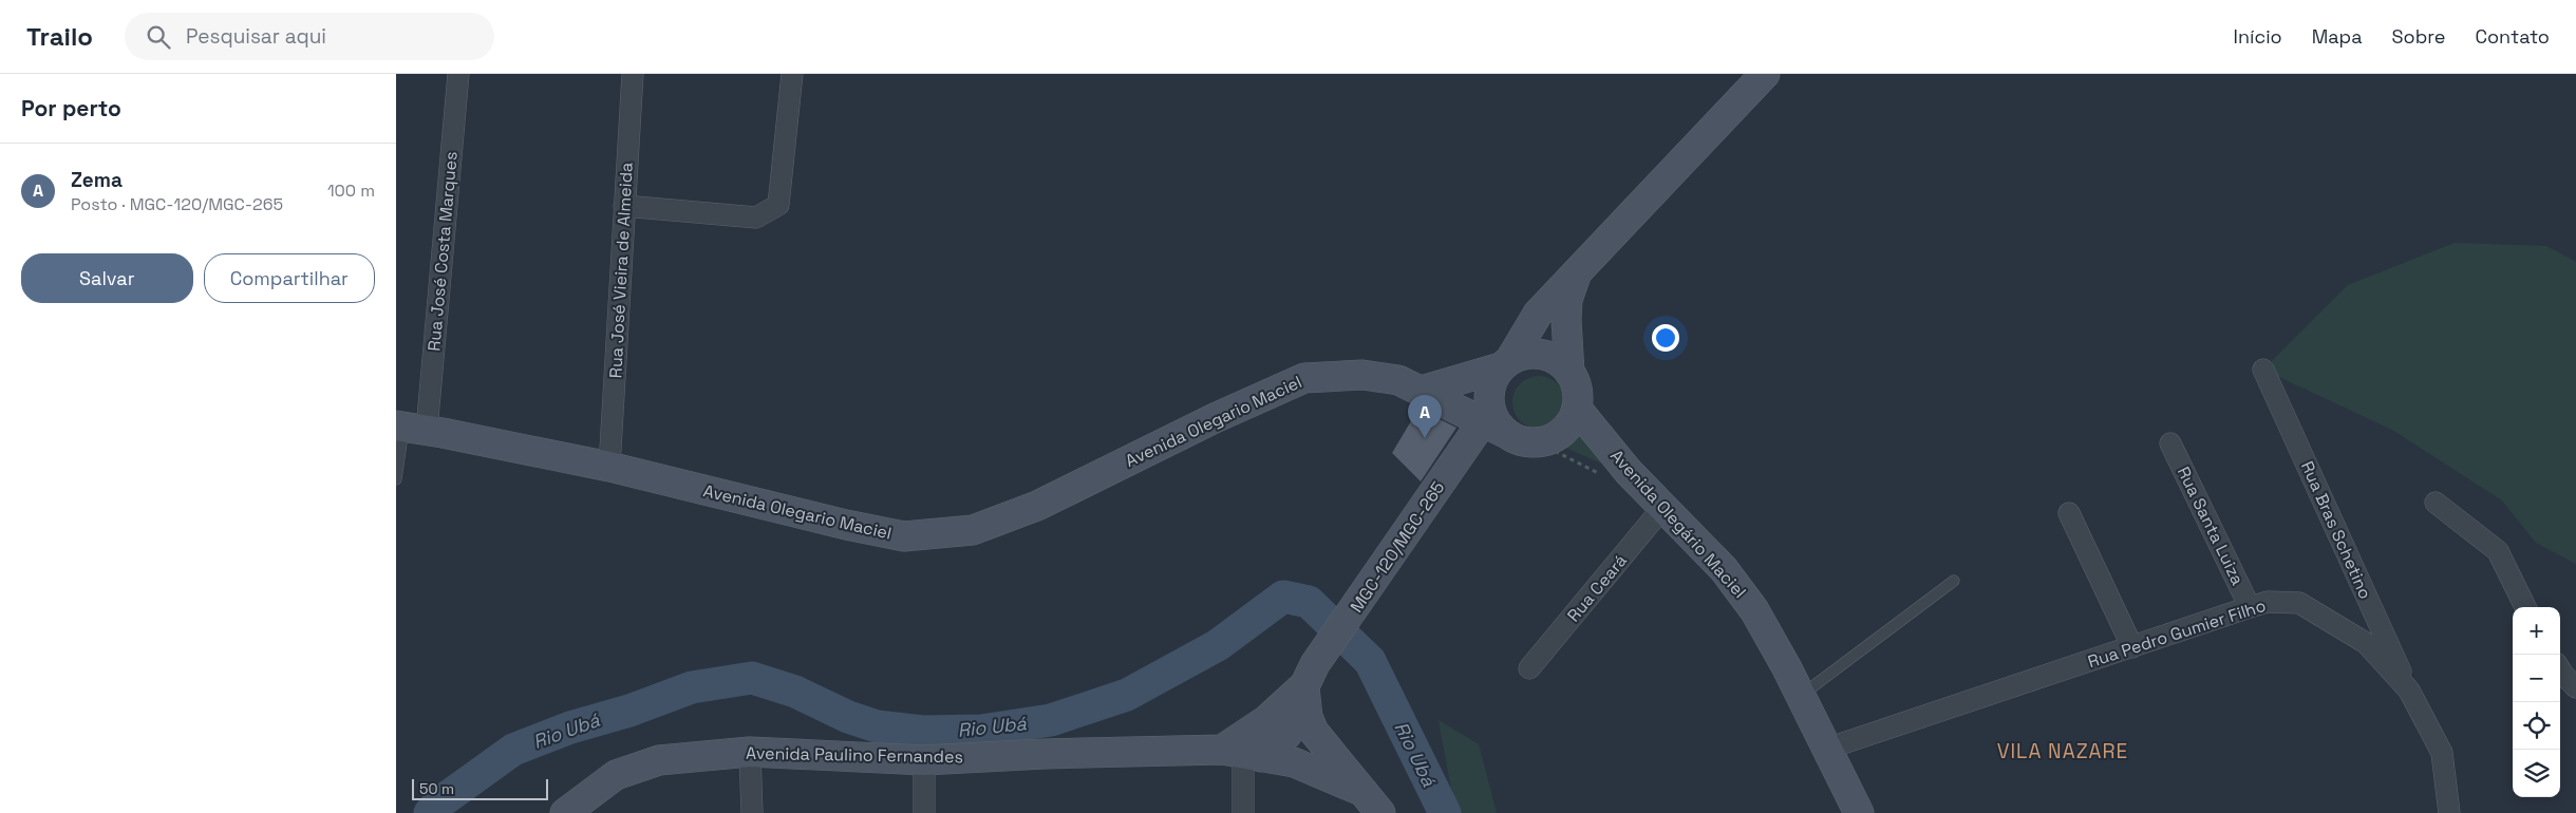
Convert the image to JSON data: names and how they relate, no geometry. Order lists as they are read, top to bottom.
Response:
{
  "streets": {
    "street": [
      "Rua José Costa Marques",
      "Rua José Vieira de Almeida",
      "Avenida Olegario Maciel",
      "Avenida Olegário Maciel",
      "Rua Santa Luiza",
      "Rua Bras Schetino",
      "MGC-120/MGC-265",
      "Rua Ceará",
      "Rua Pedro Gumier Filho",
      "Avenida Paulino Fernandes"
    ]
  },
  "crossings": [
    ["Rua José Costa Marques", "Avenida Olegario Maciel"],
    ["Rua José Vieira de Almeida", "Avenida Olegario Maciel"],
    ["Avenida Olegario Maciel", "Avenida Olegário Maciel"],
    ["Avenida Olegario Maciel", "MGC-120/MGC-265"],
    ["Avenida Olegário Maciel", "MGC-120/MGC-265"],
    ["Avenida Olegário Maciel", "Rua Ceará"],
    ["Avenida Olegário Maciel", "Rua Pedro Gumier Filho"],
    ["Rua Santa Luiza", "Rua Pedro Gumier Filho"],
    ["Rua Bras Schetino", "Rua Pedro Gumier Filho"],
    ["MGC-120/MGC-265", "Avenida Paulino Fernandes"]
  ],
  "districts": ["VILA NAZARE"],
  "water": ["Rio Ubá"],
  "scale_bar": "50 m",
  "page": {
    "header": "Trailo",
    "search": "Pesquisar aqui",
    "nav": [
      "Início",
      "Mapa",
      "Sobre",
      "Contato"
    ],
    "heading": "Por perto",
    "list": [
      {
        "mark": "A",
        "name": "Zema",
        "note": "Posto · MGC-120/MGC-265",
        "value": "100 m"
      }
    ],
    "buttons": ["Salvar", "Compartilhar"],
    "pins": "A",
    "map_buttons": ["+", "−"],
    "scale": "50 m"
  }
}
